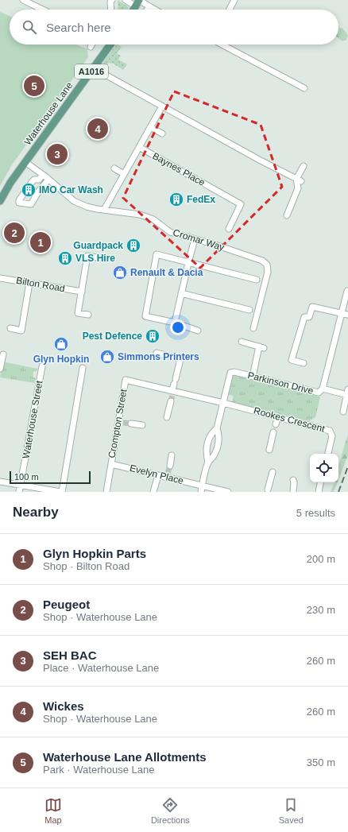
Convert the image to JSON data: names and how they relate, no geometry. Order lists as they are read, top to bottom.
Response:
{
  "streets": {
    "main road": ["A1016", "Waterhouse Lane"],
    "street": [
      "Baynes Place",
      "Cromar Way",
      "Bilton Road",
      "Parkinson Drive",
      "Waterhouse Street",
      "Rookes Crescent",
      "Crompton Street",
      "Evelyn Place"
    ]
  },
  "crossings": [
    ["Waterhouse Lane", "Cromar Way"],
    ["Parkinson Drive", "Rookes Crescent"],
    ["Parkinson Drive", "Crompton Street"],
    ["Parkinson Drive", "Evelyn Place"],
    ["Rookes Crescent", "Crompton Street"],
    ["Crompton Street", "Evelyn Place"]
  ],
  "places": {
    "building": [
      "IMO Car Wash",
      "FedEx",
      "Guardpack",
      "VLS Hire",
      "Pest Defence"
    ],
    "shop": ["Renault & Dacia", "Glyn Hopkin", "Simmons Printers"]
  },
  "scale_bar": "100 m",
  "page": {
    "search": "Search here",
    "pins": [
      "5",
      "4",
      "3",
      "2",
      "1"
    ],
    "scale": "100 m",
    "heading": ["Nearby", "5 results"],
    "list": [
      {
        "mark": "1",
        "name": "Glyn Hopkin Parts",
        "note": "Shop · Bilton Road",
        "value": "200 m"
      },
      {
        "mark": "2",
        "name": "Peugeot",
        "note": "Shop · Waterhouse Lane",
        "value": "230 m"
      },
      {
        "mark": "3",
        "name": "SEH BAC",
        "note": "Place · Waterhouse Lane",
        "value": "260 m"
      },
      {
        "mark": "4",
        "name": "Wickes",
        "note": "Shop · Waterhouse Lane",
        "value": "260 m"
      },
      {
        "mark": "5",
        "name": "Waterhouse Lane Allotments",
        "note": "Park · Waterhouse Lane",
        "value": "350 m"
      }
    ],
    "nav": ["Map", "Directions", "Saved"]
  }
}
